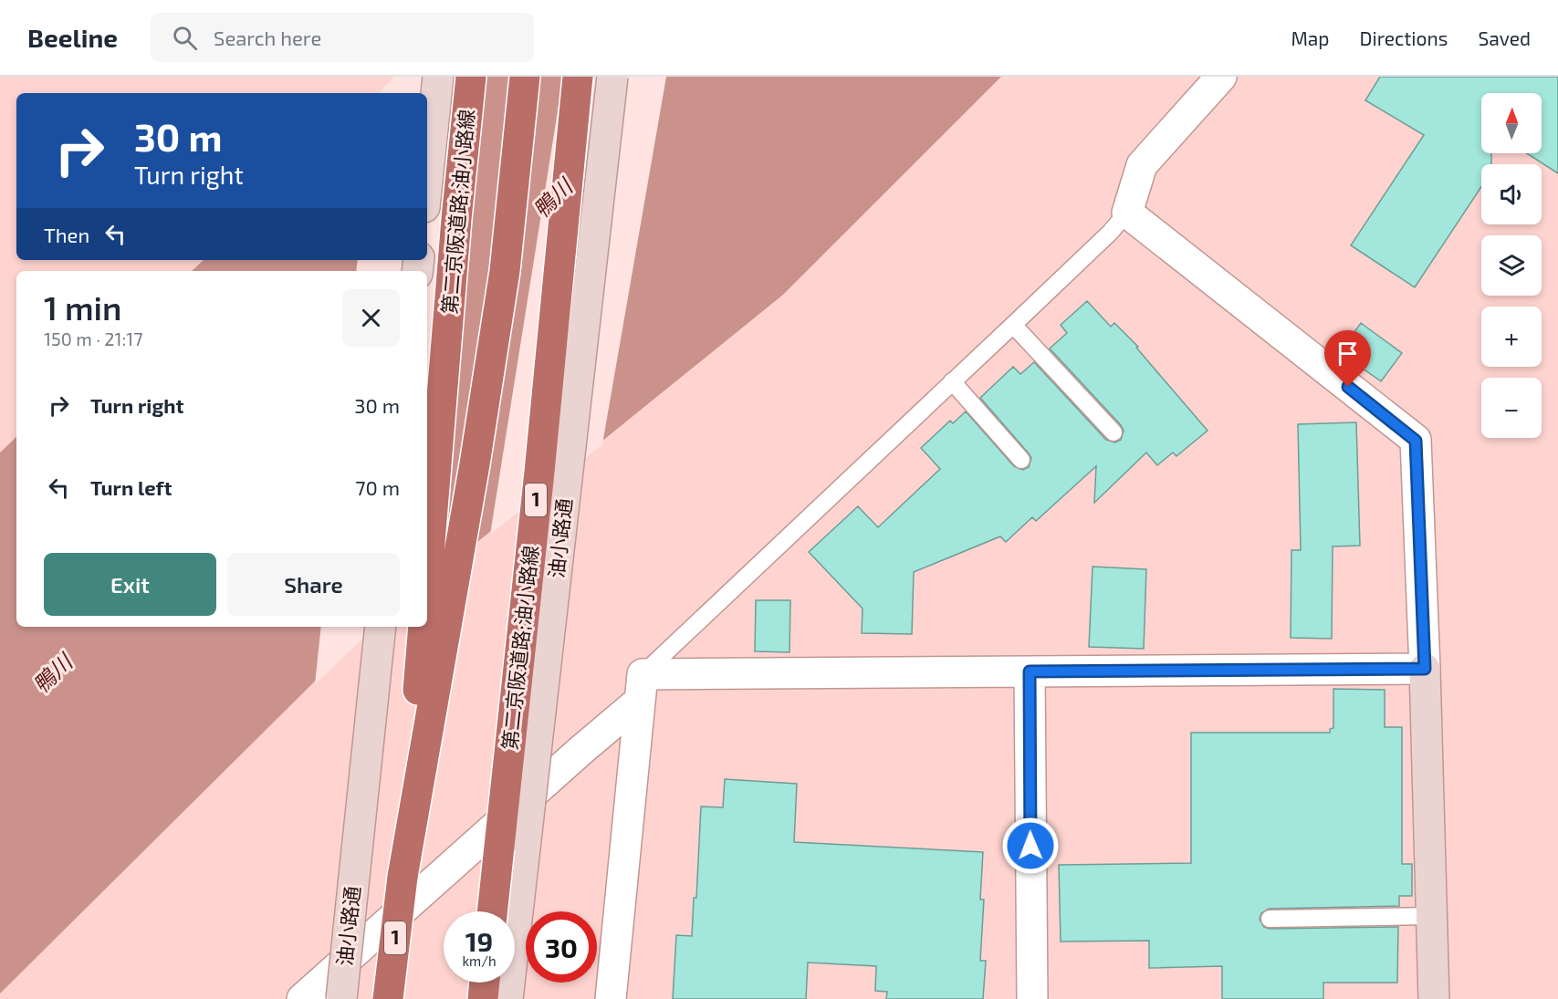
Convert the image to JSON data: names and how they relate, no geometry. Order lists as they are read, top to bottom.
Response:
{
  "streets": {
    "highway": ["第二京阪道路;油小路線", "1"],
    "street": ["油小路通"]
  },
  "water": ["鴨川"],
  "north": "top",
  "page": {
    "header": "Beeline",
    "search": "Search here",
    "nav": ["Map", "Directions", "Saved"],
    "map_buttons": ["+", "−"],
    "turn": ["30 m", "Turn right"],
    "then": "Then",
    "heading": ["1 min", "150 m · 21:17"],
    "list": [
      {
        "name": "Turn right",
        "value": "30 m"
      },
      {
        "name": "Turn left",
        "value": "70 m"
      }
    ],
    "buttons": ["Exit", "Share"],
    "speed": "19 km/h",
    "limit": "30"
  }
}
